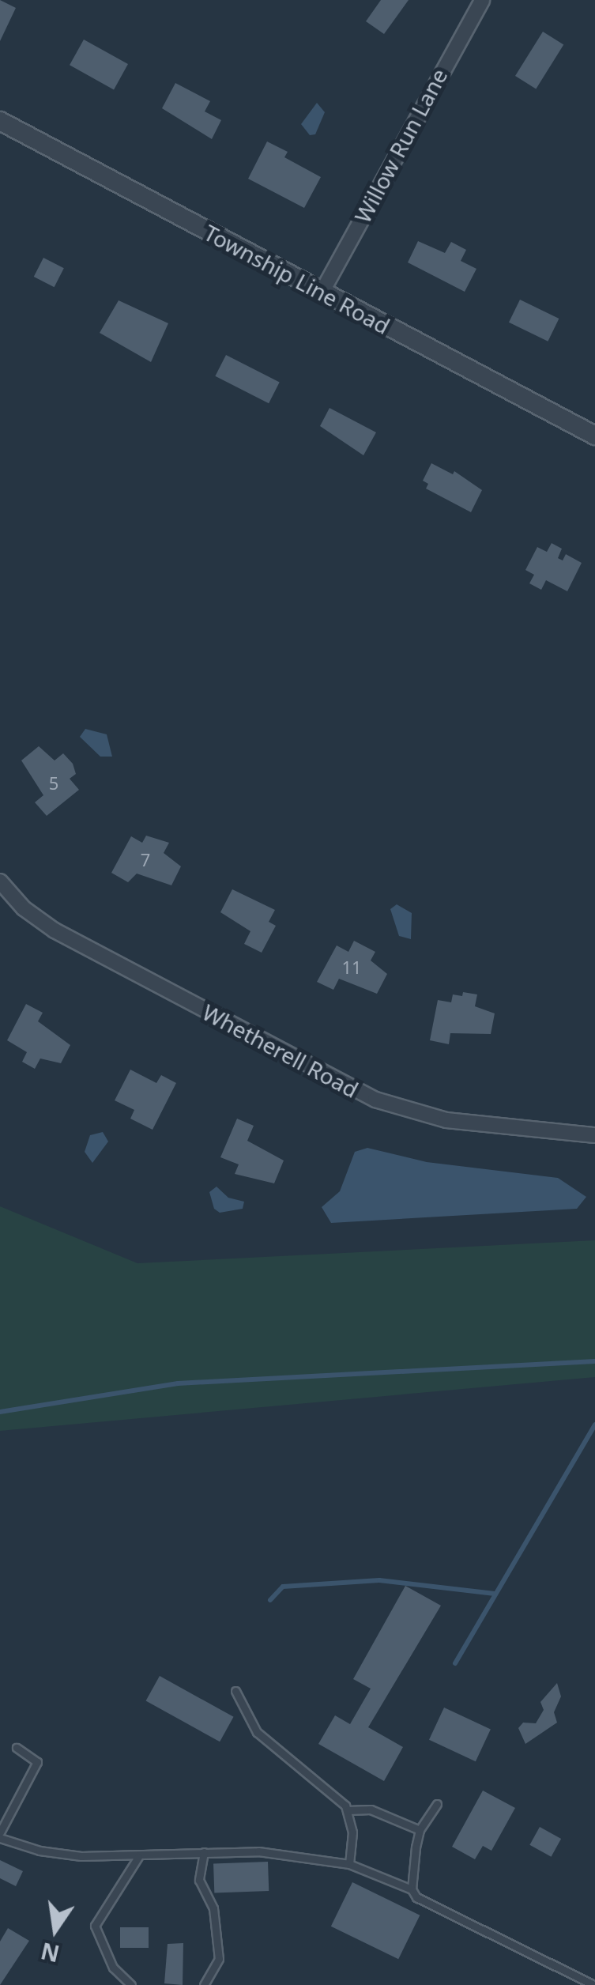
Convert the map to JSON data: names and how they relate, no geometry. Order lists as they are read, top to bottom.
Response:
{
  "streets": {
    "street": ["Willow Run Lane", "Township Line Road", "Whetherell Road"]
  },
  "crossings": [
    ["Willow Run Lane", "Township Line Road"]
  ],
  "house_numbers": ["5", "7", "11"],
  "north": "bottom"
}
